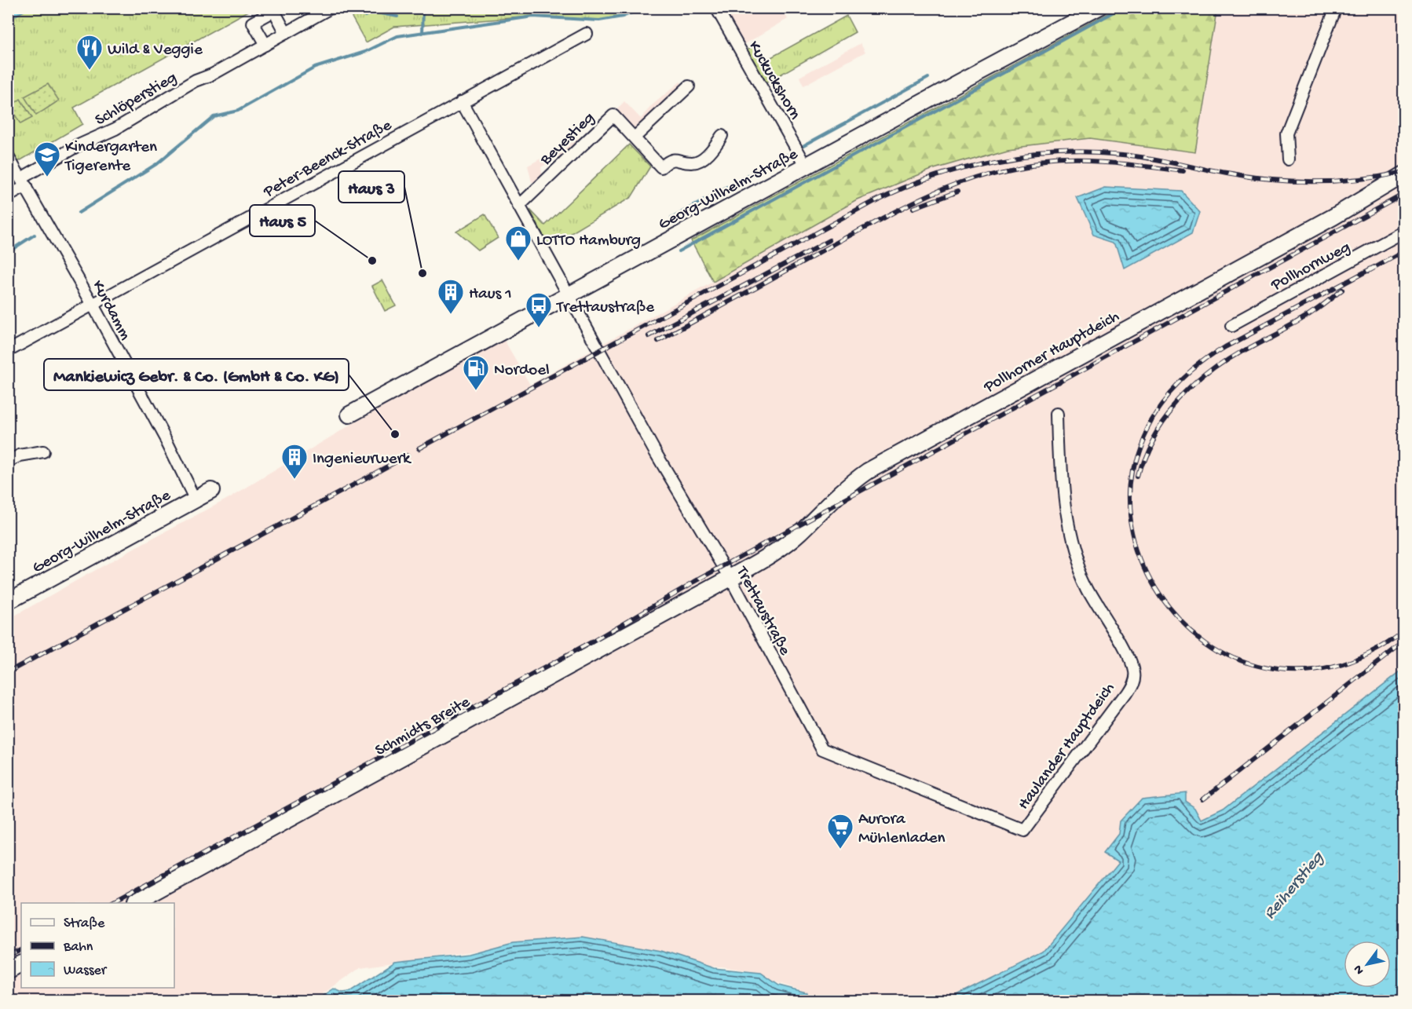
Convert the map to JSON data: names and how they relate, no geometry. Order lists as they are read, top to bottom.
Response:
{
  "streets": {
    "main road": ["Georg-Wilhelm-Straße", "Pollhorner Hauptdeich", "Schmidts Breite"],
    "street": [
      "Kuckuckshorn",
      "Schlöperstieg",
      "Beyestieg",
      "Peter-Beenck-Straße",
      "Pollhornweg",
      "Kurdamm",
      "Trettaustraße",
      "Haulander Hauptdeich"
    ]
  },
  "crossings": [
    ["Kuckuckshorn", "Georg-Wilhelm-Straße"],
    ["Schlöperstieg", "Kurdamm"],
    ["Beyestieg", "Trettaustraße"],
    ["Peter-Beenck-Straße", "Kurdamm"],
    ["Peter-Beenck-Straße", "Trettaustraße"],
    ["Georg-Wilhelm-Straße", "Kurdamm"],
    ["Georg-Wilhelm-Straße", "Trettaustraße"],
    ["Pollhorner Hauptdeich", "Trettaustraße"],
    ["Pollhorner Hauptdeich", "Schmidts Breite"],
    ["Trettaustraße", "Schmidts Breite"],
    ["Trettaustraße", "Haulander Hauptdeich"]
  ],
  "water": ["Reiherstieg"],
  "places": {
    "restaurant": ["Wild & Veggie"],
    "school or university": ["Kindergarten Tigerente"],
    "other": ["Haus 5", "Haus 3", "Mankiewicz Gebr. & Co. (GmbH & Co. KG)"],
    "shop": ["LOTTO Hamburg"],
    "building": ["Haus 1", "Ingenieurwerk"],
    "bus stop": ["Trettaustraße"],
    "fuel station": ["Nordoel"],
    "supermarket": ["Aurora Mühlenladen"]
  },
  "legend": ["Straße", "Bahn", "Wasser"],
  "north": "bottom left"
}
